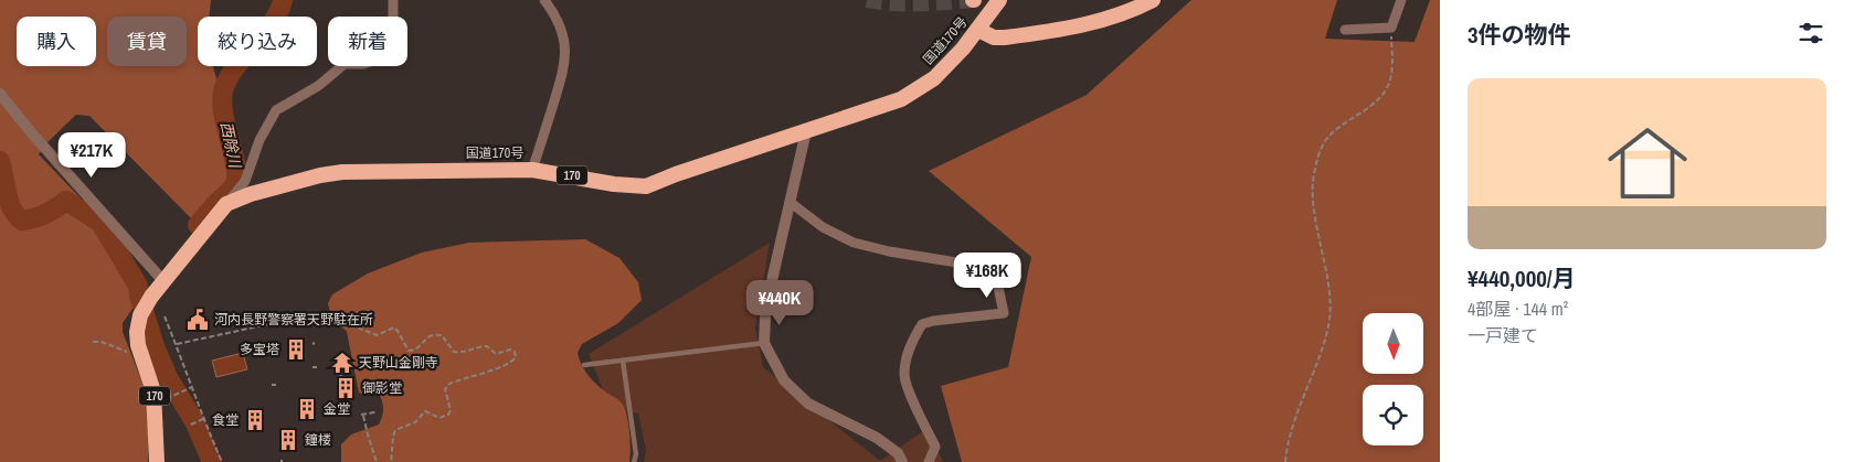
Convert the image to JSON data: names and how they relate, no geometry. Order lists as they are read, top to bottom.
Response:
{
  "streets": {
    "highway": ["国道170号", "170"]
  },
  "water": ["西除川"],
  "places": {
    "public building": ["河内長野警察署天野駐在所"],
    "building": [
      "多宝塔",
      "御影堂",
      "金堂",
      "食堂",
      "鐘楼"
    ],
    "temple": ["天野山金剛寺"]
  },
  "north": "bottom",
  "page": {
    "heading": "3件の物件",
    "chip": [
      "購入",
      "賃貸",
      "絞り込み",
      "新着"
    ],
    "list": [
      {
        "name": "¥440,000/月",
        "note": "4部屋 · 144 m² · 一戸建て"
      }
    ],
    "price": ["¥217K", "¥168K", "¥440K"]
  }
}
